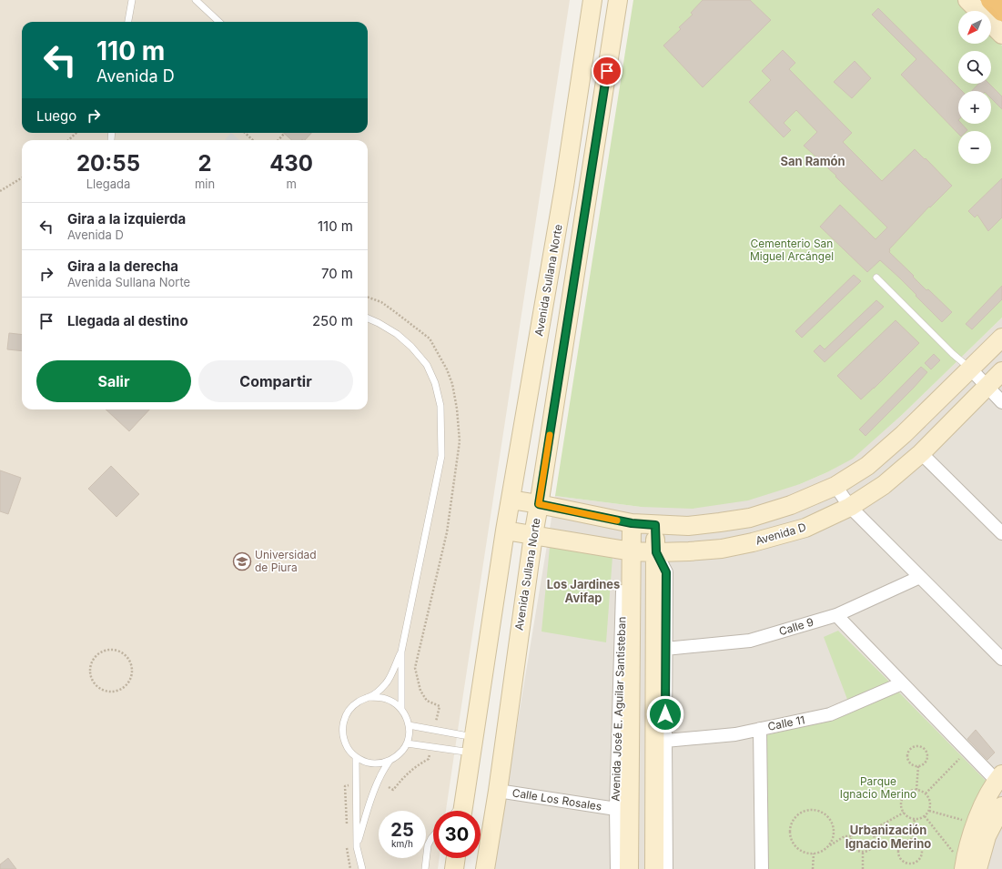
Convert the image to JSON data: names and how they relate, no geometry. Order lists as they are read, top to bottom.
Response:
{
  "streets": {
    "main road": ["Avenida Sullana Norte", "Avenida D", "Avenida José E. Aguilar Santisteban"],
    "street": ["Calle 9", "Calle 11", "Calle Los Rosales"]
  },
  "crossings": [
    ["Avenida Sullana Norte", "Avenida D"],
    ["Avenida Sullana Norte", "Calle Los Rosales"],
    ["Avenida D", "Avenida José E. Aguilar Santisteban"],
    ["Avenida José E. Aguilar Santisteban", "Calle Los Rosales"]
  ],
  "districts": ["San Ramón", "Los Jardines Avifap", "Urbanización Ignacio Merino"],
  "parks": ["Cementerio San Miguel Arcángel", "Parque Ignacio Merino"],
  "places": {
    "school or university": ["Universidad de Piura"]
  },
  "north": "bottom left",
  "page": {
    "map_buttons": ["+", "−"],
    "turn": ["110 m", "Avenida D"],
    "then": "Luego",
    "eta": [
      "20:55",
      "Llegada",
      "2",
      "min",
      "430",
      "m"
    ],
    "list": [
      {
        "name": "Gira a la izquierda",
        "note": "Avenida D",
        "value": "110 m"
      },
      {
        "name": "Gira a la derecha",
        "note": "Avenida Sullana Norte",
        "value": "70 m"
      },
      {
        "name": "Llegada al destino",
        "value": "250 m"
      }
    ],
    "buttons": ["Salir", "Compartir"],
    "speed": "25 km/h",
    "limit": "30"
  }
}
